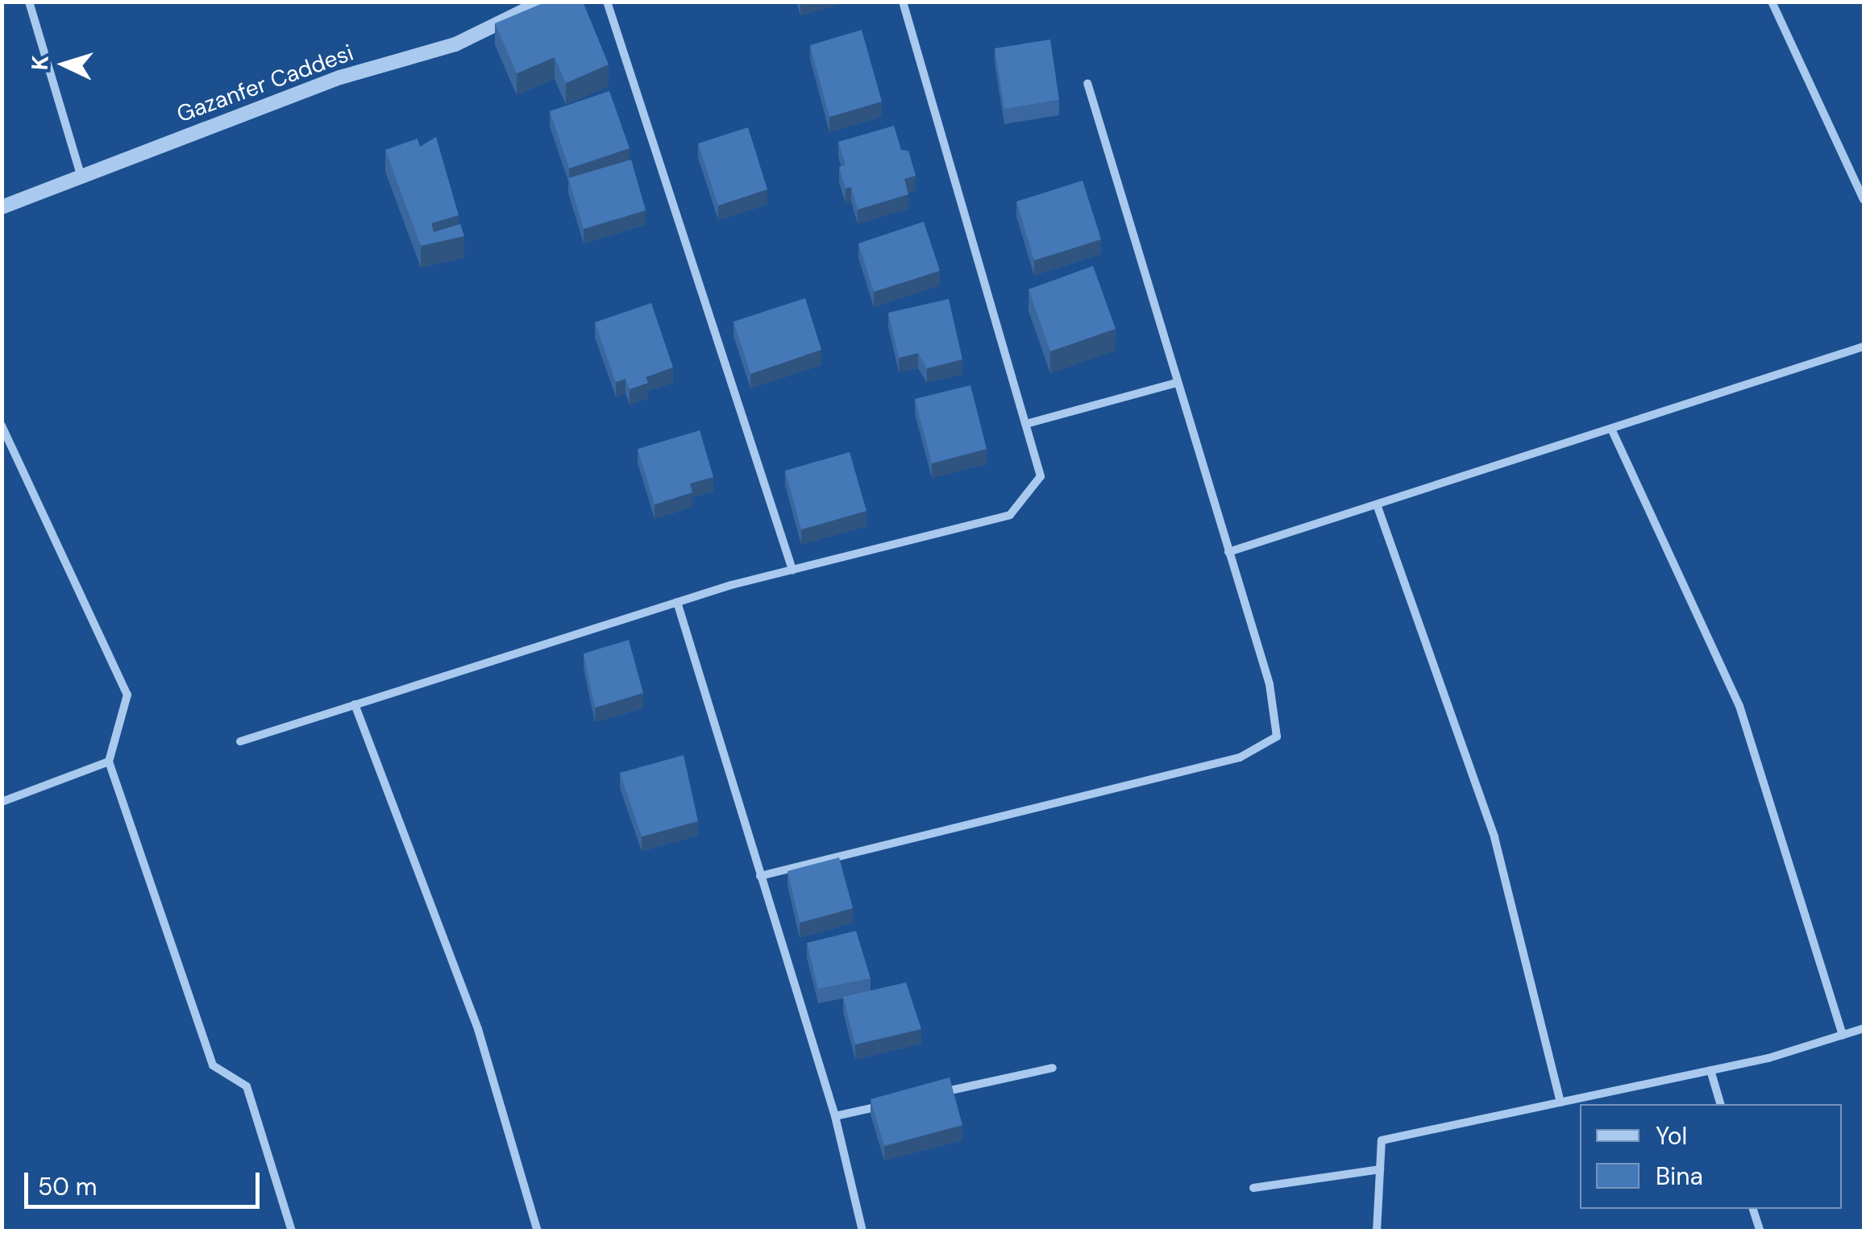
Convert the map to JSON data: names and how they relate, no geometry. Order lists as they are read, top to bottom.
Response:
{
  "streets": {
    "street": ["Gazanfer Caddesi"]
  },
  "legend": ["Yol", "Bina"],
  "scale_bar": "50 m",
  "north": "left"
}
